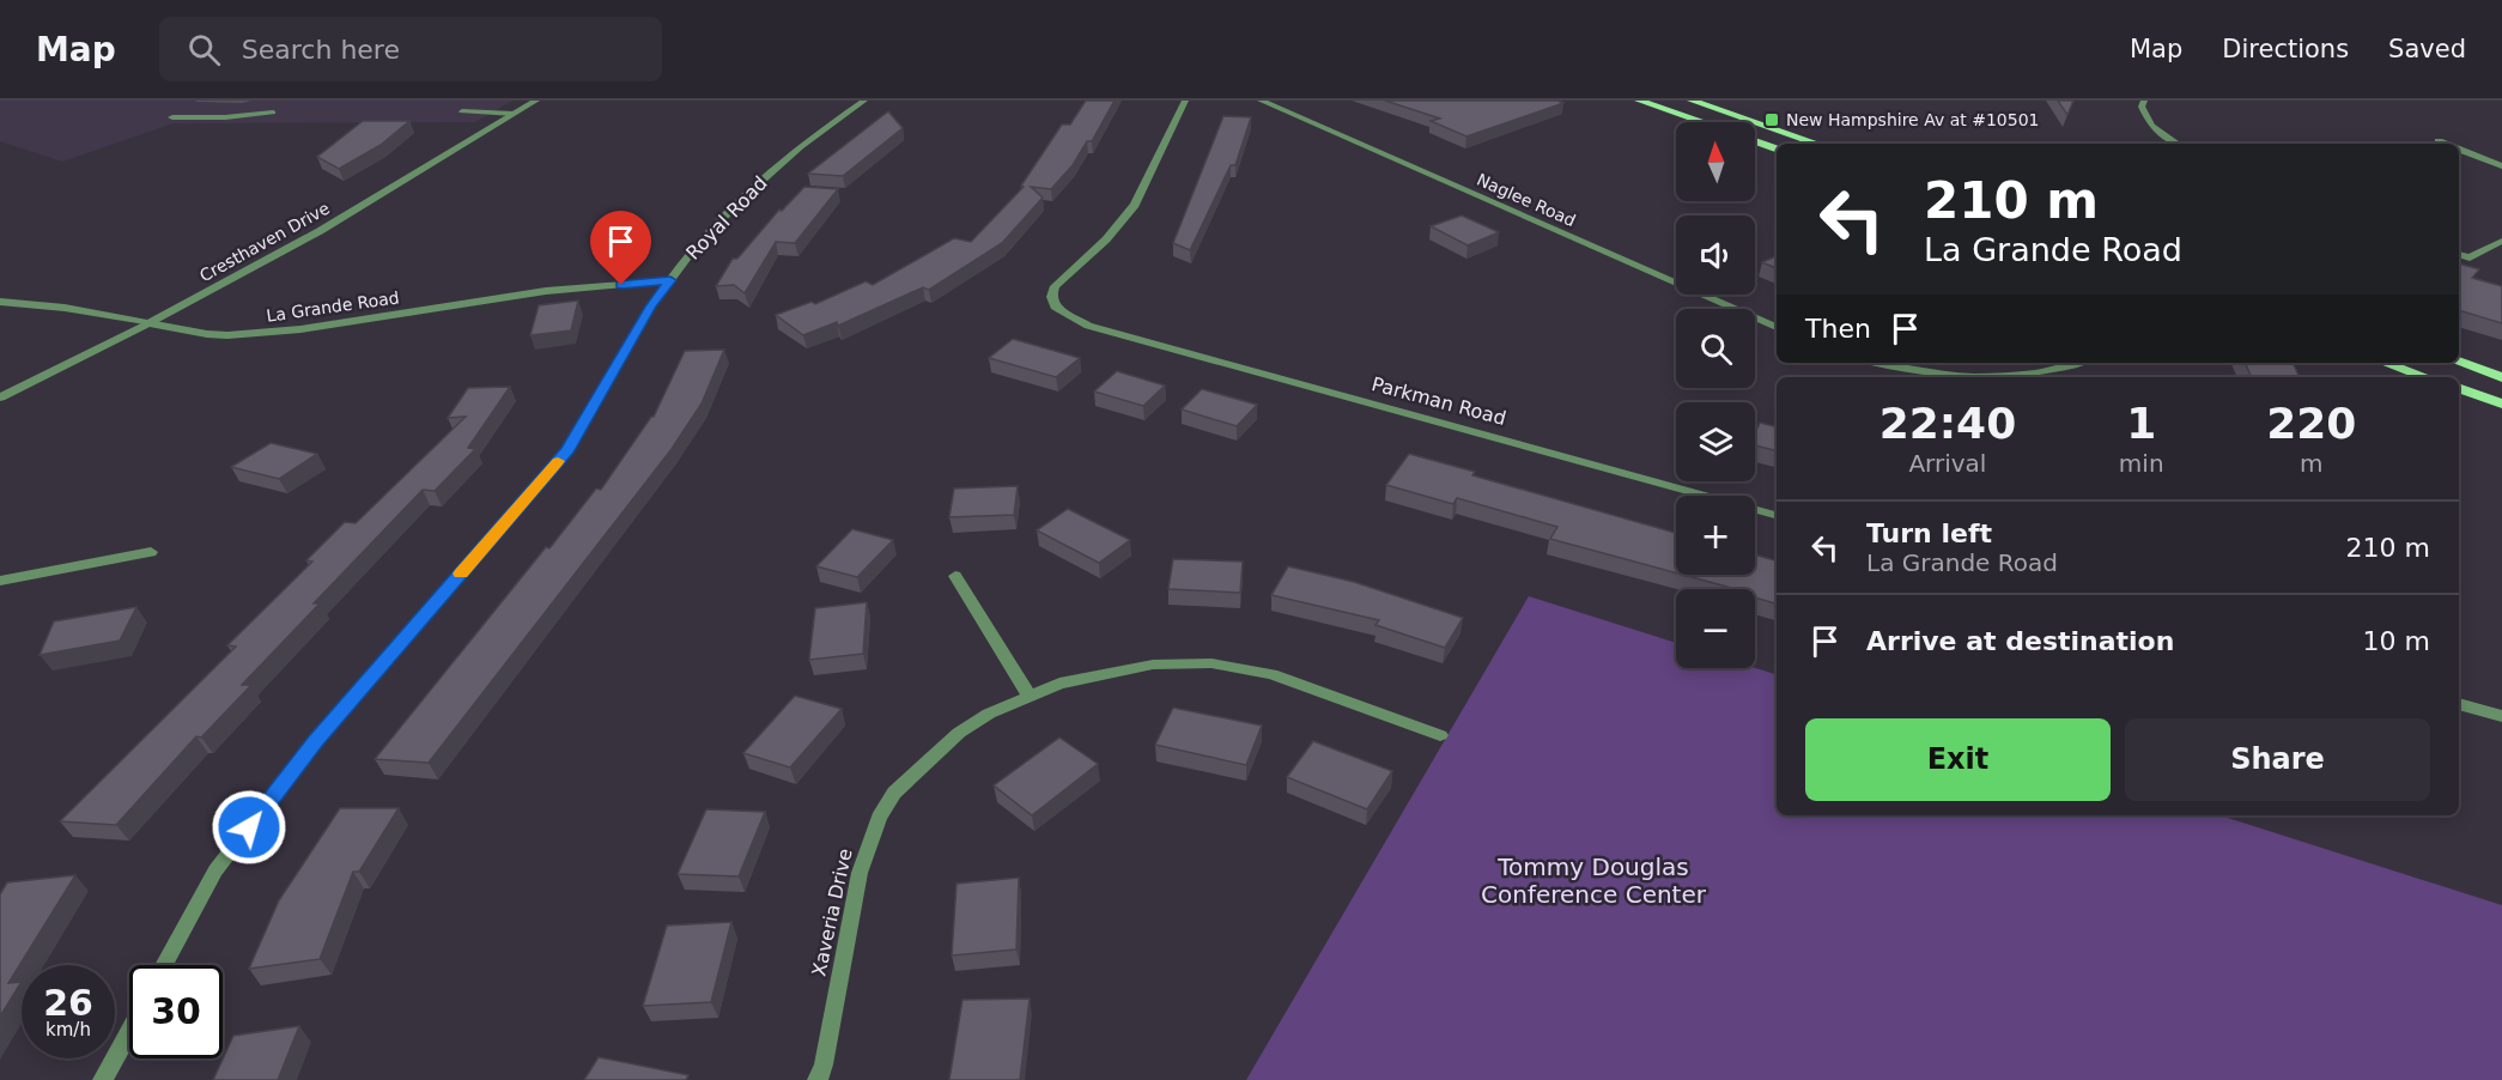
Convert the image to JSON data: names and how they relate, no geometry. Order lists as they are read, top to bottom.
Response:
{
  "streets": {
    "street": [
      "Naglee Road",
      "Royal Road",
      "Cresthaven Drive",
      "La Grande Road",
      "Parkman Road",
      "Xaveria Drive"
    ]
  },
  "crossings": [
    ["Royal Road", "La Grande Road"],
    ["Cresthaven Drive", "La Grande Road"]
  ],
  "parks": ["Tommy Douglas Conference Center"],
  "places": {
    "transit": ["New Hampshire Av at #10501"]
  },
  "north": "top",
  "page": {
    "header": "Map",
    "search": "Search here",
    "nav": ["Map", "Directions", "Saved"],
    "map_buttons": ["+", "−"],
    "turn": ["210 m", "La Grande Road"],
    "then": "Then",
    "eta": [
      "22:40",
      "Arrival",
      "1",
      "min",
      "220",
      "m"
    ],
    "list": [
      {
        "name": "Turn left",
        "note": "La Grande Road",
        "value": "210 m"
      },
      {
        "name": "Arrive at destination",
        "value": "10 m"
      }
    ],
    "buttons": ["Exit", "Share"],
    "speed": "26 km/h",
    "limit": "30"
  }
}
